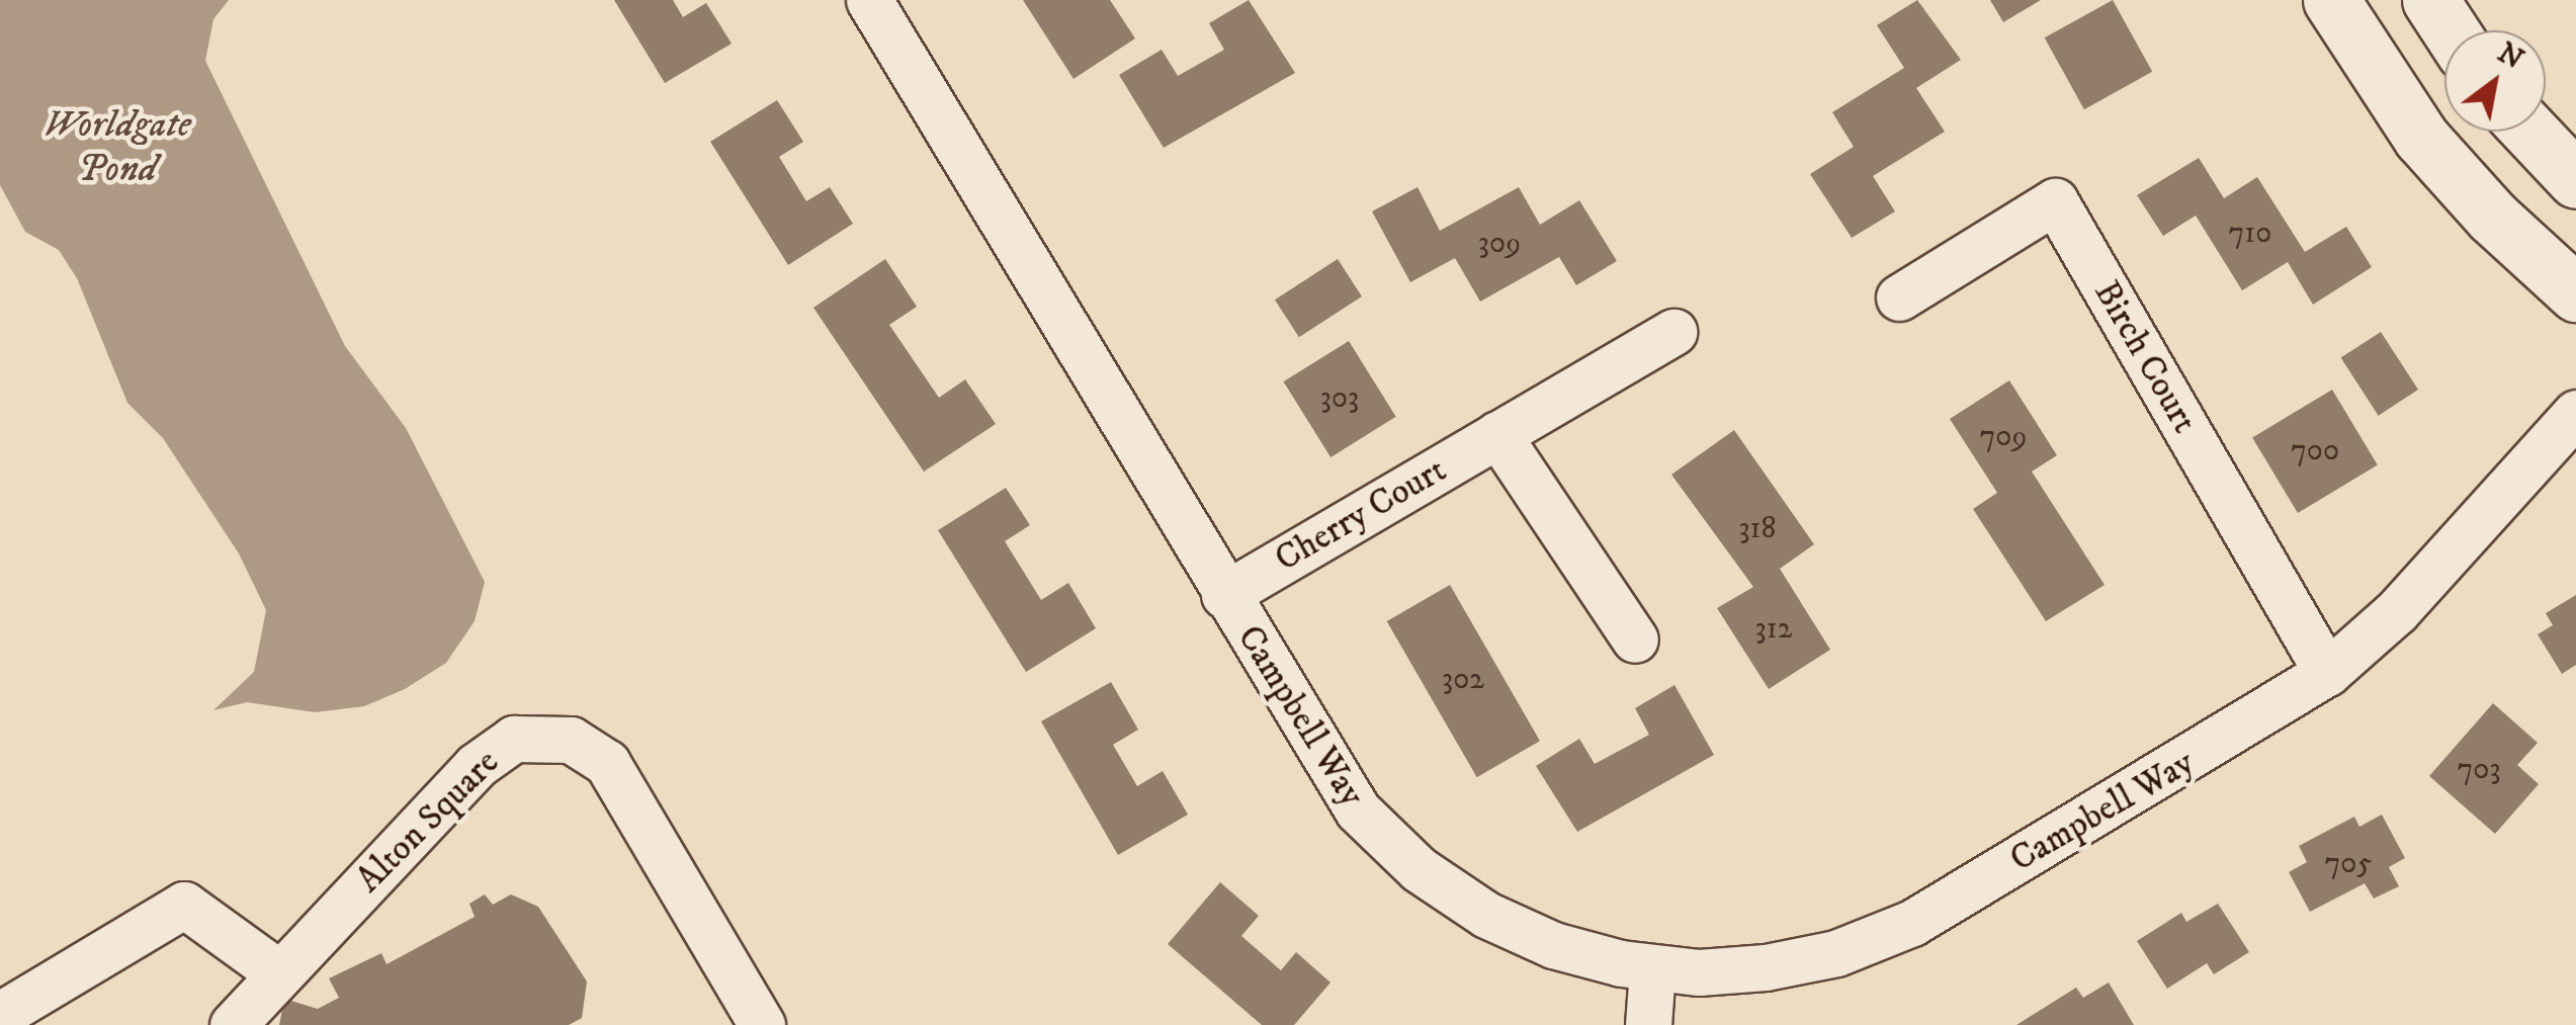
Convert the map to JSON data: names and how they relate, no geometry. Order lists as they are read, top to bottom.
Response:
{
  "streets": {
    "street": [
      "Birch Court",
      "Cherry Court",
      "Campbell Way",
      "Alton Square"
    ]
  },
  "crossings": [
    ["Birch Court", "Campbell Way"],
    ["Cherry Court", "Campbell Way"]
  ],
  "water": ["Worldgate Pond"],
  "house_numbers": [
    "710",
    "309",
    "303",
    "709",
    "700",
    "318",
    "312",
    "302",
    "703",
    "705"
  ],
  "north": "top right"
}
